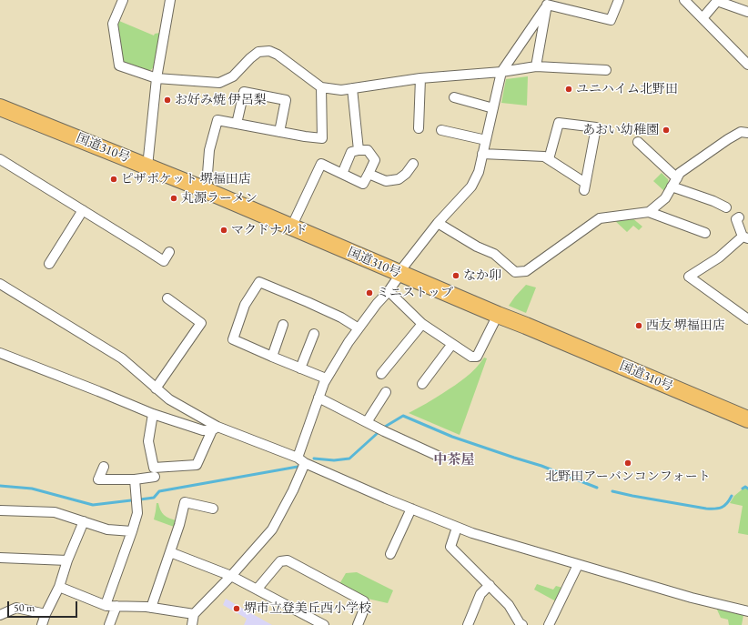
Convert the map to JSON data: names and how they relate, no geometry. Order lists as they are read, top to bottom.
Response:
{
  "streets": {
    "highway": ["国道310号"]
  },
  "districts": ["中茶屋"],
  "places": [
    "ユニハイム北野田",
    "お好み焼 伊呂梨",
    "あおい幼稚園",
    "ピザポケット 堺福田店",
    "丸源ラーメン",
    "マクドナルド",
    "なか卯",
    "ミニストップ",
    "西友 堺福田店",
    "北野田アーバンコンフォート",
    "堺市立登美丘西小学校"
  ],
  "scale_bar": "50 m"
}
